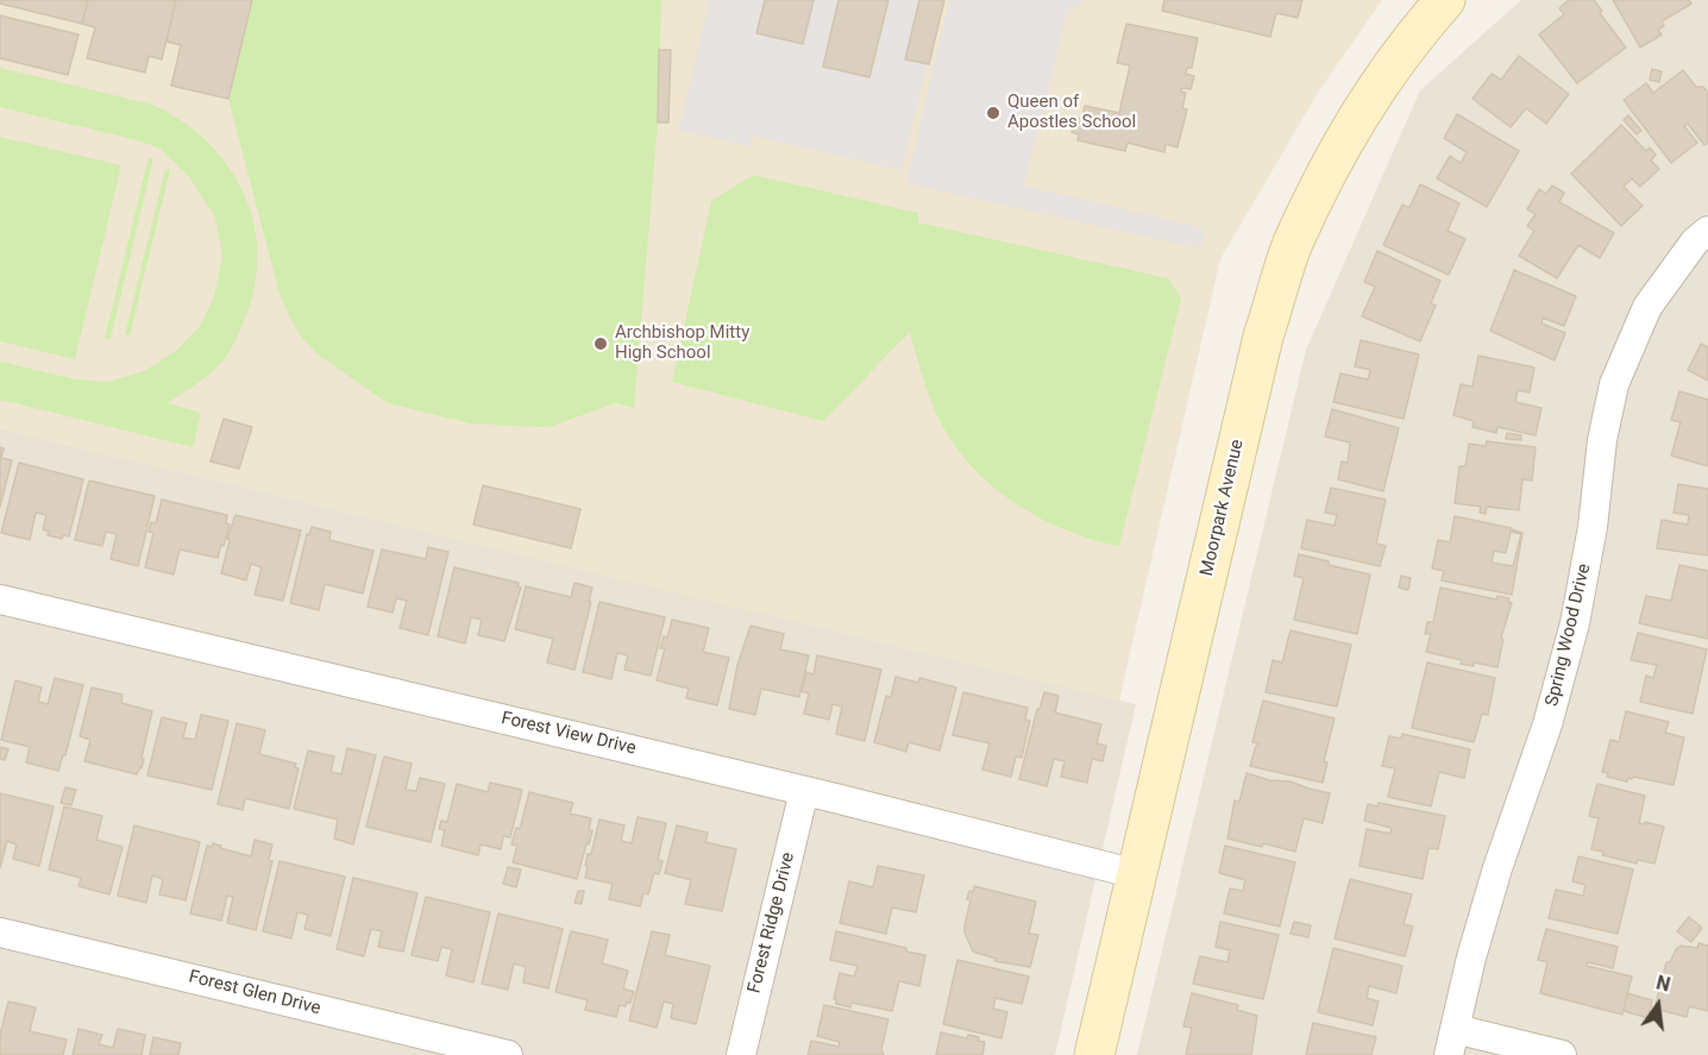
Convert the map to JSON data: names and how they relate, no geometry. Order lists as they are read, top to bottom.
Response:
{
  "streets": {
    "main road": ["Moorpark Avenue"],
    "street": [
      "Spring Wood Drive",
      "Forest View Drive",
      "Forest Ridge Drive",
      "Forest Glen Drive"
    ]
  },
  "crossings": [
    ["Moorpark Avenue", "Forest View Drive"],
    ["Forest View Drive", "Forest Ridge Drive"]
  ],
  "places": ["Queen of Apostles School", "Archbishop Mitty High School"],
  "north": "top"
}
